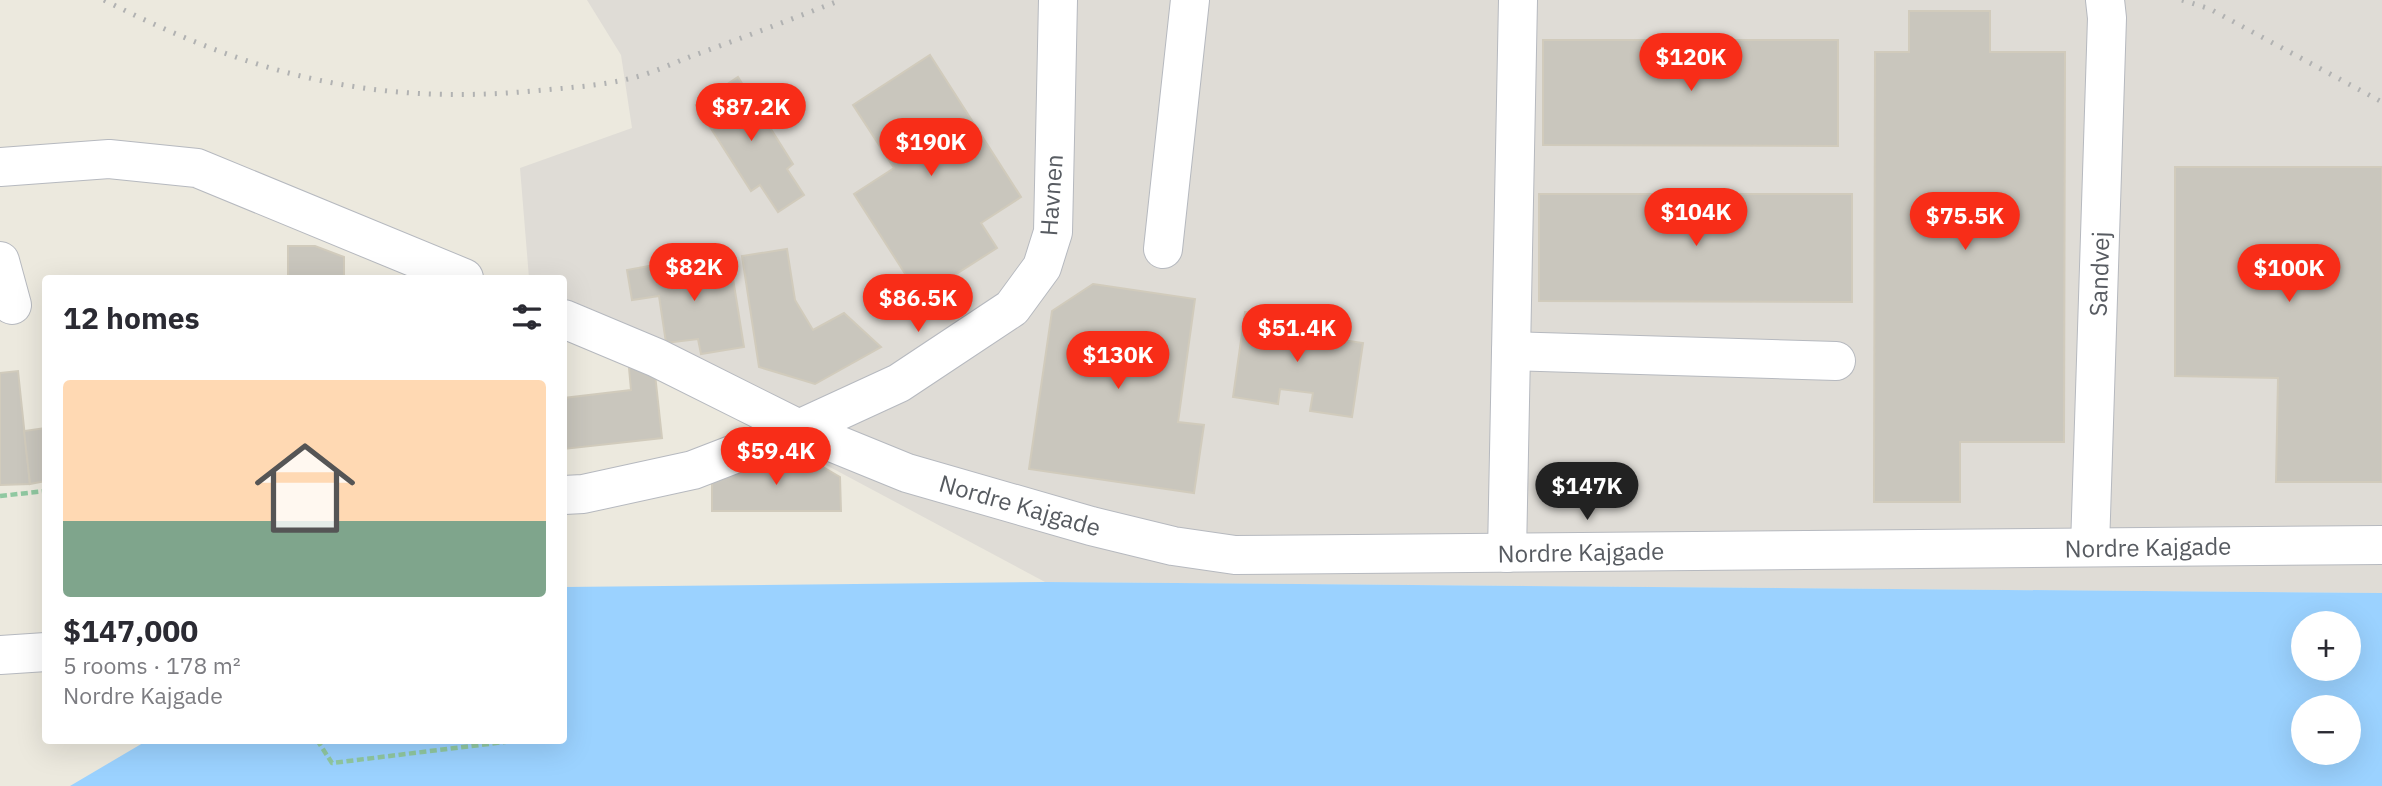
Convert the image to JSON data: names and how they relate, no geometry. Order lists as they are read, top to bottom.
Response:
{
  "streets": {
    "street": ["Havnen", "Sandvej", "Nordre Kajgade"]
  },
  "crossings": [
    ["Havnen", "Nordre Kajgade"],
    ["Sandvej", "Nordre Kajgade"]
  ],
  "page": {
    "price": [
      "$120K",
      "$87.2K",
      "$190K",
      "$104K",
      "$75.5K",
      "$82K",
      "$100K",
      "$86.5K",
      "$51.4K",
      "$130K",
      "$59.4K",
      "$147K"
    ],
    "heading": "12 homes",
    "list": [
      {
        "name": "$147,000",
        "note": "5 rooms · 178 m² · Nordre Kajgade"
      }
    ],
    "map_buttons": ["+", "−"]
  }
}
